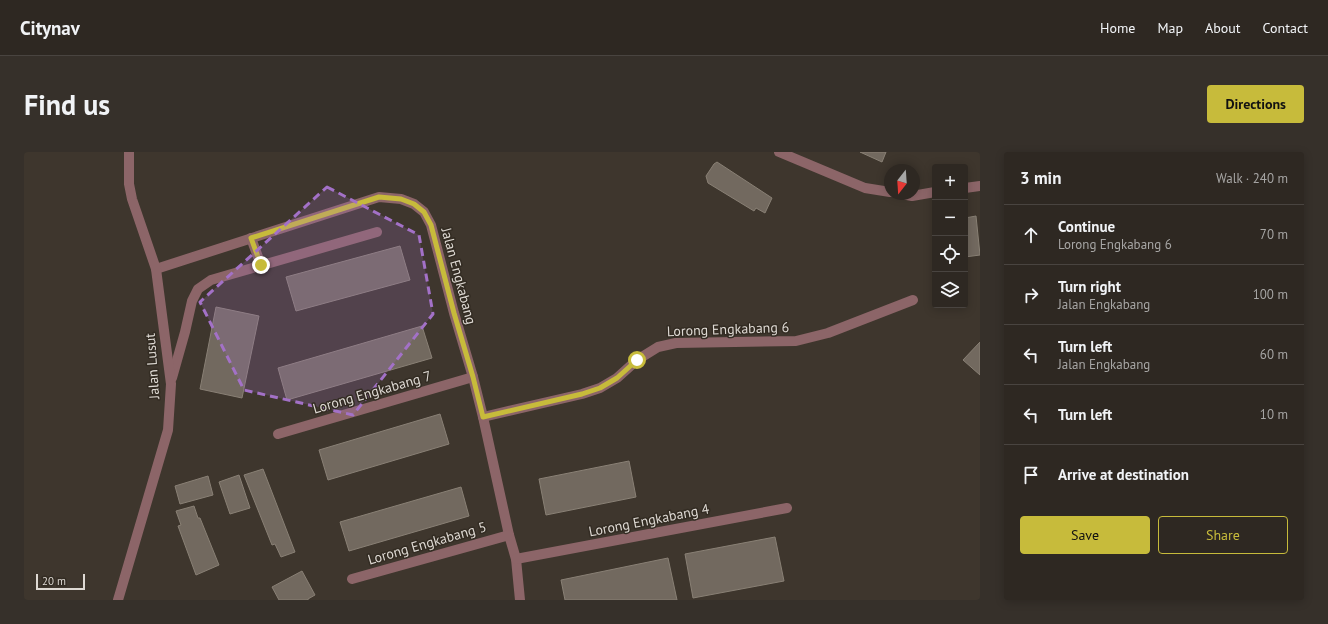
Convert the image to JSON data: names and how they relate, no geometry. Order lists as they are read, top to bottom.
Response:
{
  "streets": {
    "street": [
      "Jalan Engkabang",
      "Lorong Engkabang 6",
      "Jalan Lusut",
      "Lorong Engkabang 7",
      "Lorong Engkabang 4",
      "Lorong Engkabang 5"
    ]
  },
  "crossings": [
    ["Jalan Engkabang", "Lorong Engkabang 6"],
    ["Jalan Engkabang", "Jalan Lusut"],
    ["Jalan Engkabang", "Lorong Engkabang 7"],
    ["Jalan Engkabang", "Lorong Engkabang 4"],
    ["Jalan Engkabang", "Lorong Engkabang 5"]
  ],
  "scale_bar": "20 m",
  "north": "bottom",
  "page": {
    "header": "Citynav",
    "nav": [
      "Home",
      "Map",
      "About",
      "Contact"
    ],
    "buttons": [
      "Directions",
      ["Save", "Share"]
    ],
    "title": "Find us",
    "heading": ["3 min", "Walk · 240 m"],
    "map_buttons": ["+", "−"],
    "list": [
      ["Continue", "Lorong Engkabang 6", "70 m"],
      ["Turn right", "Jalan Engkabang", "100 m"],
      ["Turn left", "Jalan Engkabang", "60 m"],
      ["Turn left", "10 m"],
      "Arrive at destination"
    ],
    "scale": "20 m"
  }
}
